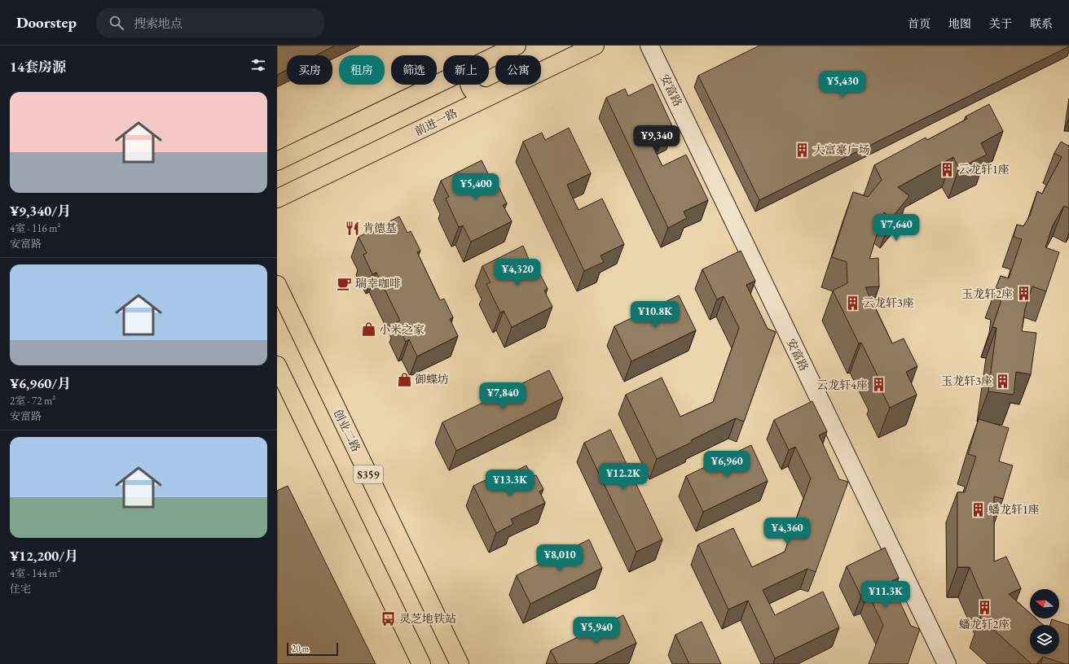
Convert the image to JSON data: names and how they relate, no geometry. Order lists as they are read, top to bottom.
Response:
{
  "streets": {
    "main road": ["前进一路", "创业二路", "S359"],
    "street": ["安富路"]
  },
  "places": {
    "building": [
      "大富豪广场",
      "云龙轩1座",
      "玉龙轩2座",
      "云龙轩3座",
      "玉龙轩3座",
      "云龙轩4座",
      "蟠龙轩1座",
      "蟠龙轩2座"
    ],
    "restaurant": ["肯德基"],
    "cafe": ["瑞幸咖啡"],
    "shop": ["小米之家", "御蝶坊"],
    "bus stop": ["灵芝地铁站"]
  },
  "scale_bar": "20 m",
  "north": "left",
  "page": {
    "header": "Doorstep",
    "search": "搜索地点",
    "nav": [
      "首页",
      "地图",
      "关于",
      "联系"
    ],
    "heading": "14套房源",
    "chip": [
      "买房",
      "租房",
      "筛选",
      "新上",
      "公寓"
    ],
    "price": [
      "¥5,430",
      "¥9,340",
      "¥5,400",
      "¥7,640",
      "¥4,320",
      "¥10.8K",
      "¥7,840",
      "¥6,960",
      "¥12.2K",
      "¥13.3K",
      "¥4,360",
      "¥8,010",
      "¥11.3K",
      "¥5,940"
    ],
    "list": [
      {
        "name": "¥9,340/月",
        "note": "4室 · 116 m² · 安富路"
      },
      {
        "name": "¥6,960/月",
        "note": "2室 · 72 m² · 安富路"
      },
      {
        "name": "¥12,200/月",
        "note": "4室 · 144 m² · 住宅"
      }
    ],
    "scale": "20 m"
  }
}
